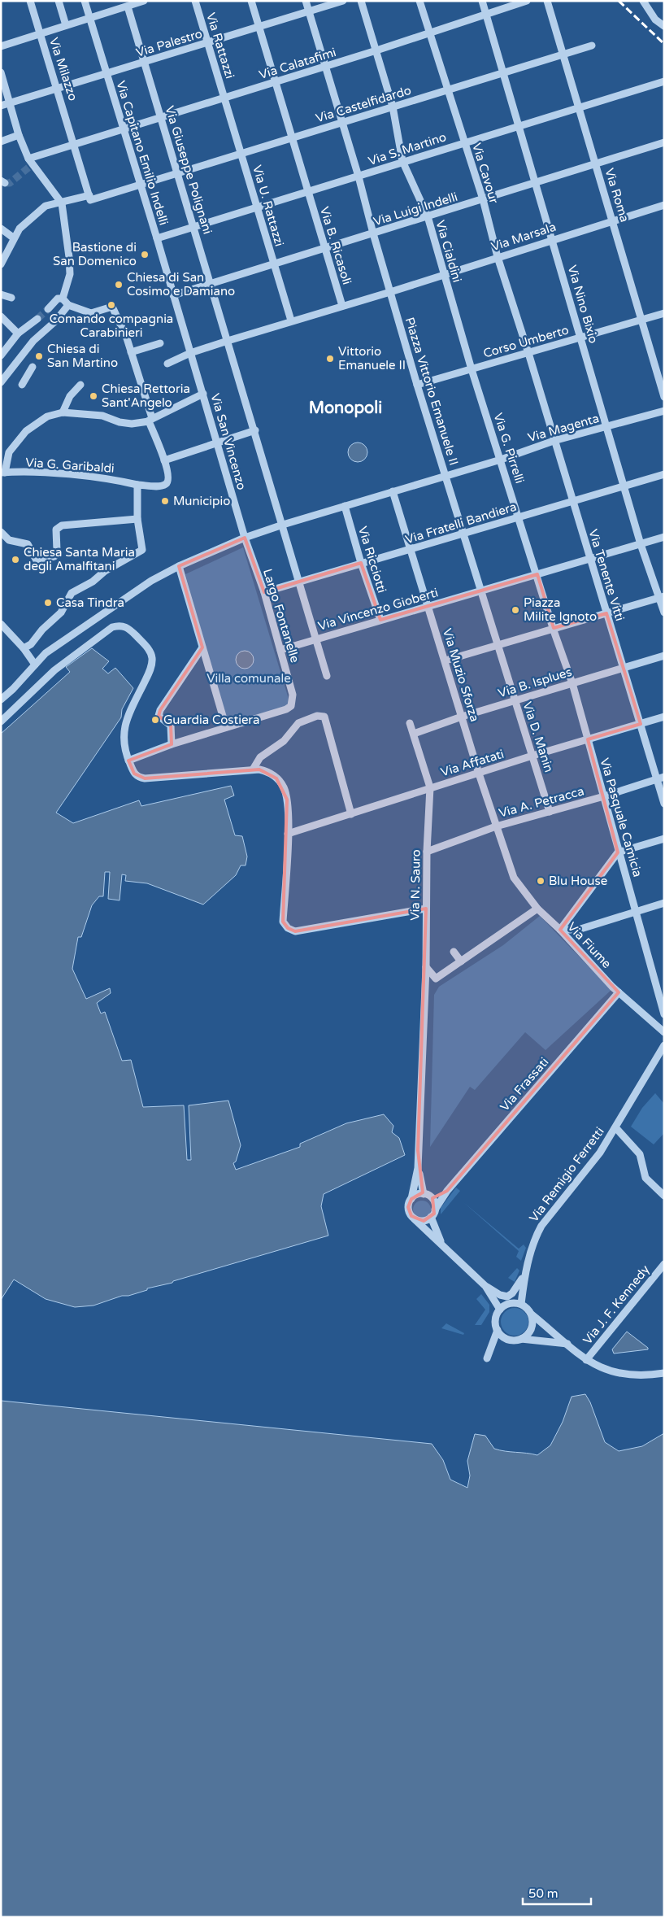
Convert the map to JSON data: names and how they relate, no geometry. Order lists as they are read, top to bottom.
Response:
{
  "streets": {
    "street": [
      "Via Palestro",
      "Via Rattazzi",
      "Via Calatafimi",
      "Via Milazzo",
      "Via Castelfidardo",
      "Via S. Martino",
      "Via Capitano Emilio Indelli",
      "Via Giuseppe Polignani",
      "Via Cavour",
      "Via Roma",
      "Via U. Rattazzi",
      "Via Luigi Indelli",
      "Via Marsala",
      "Via B. Ricasoli",
      "Via Cialdini",
      "Via Nino Bixio",
      "Corso Umberto",
      "Piazza Vittorio Emanuele II",
      "Via Magenta",
      "Via San Vincenzo",
      "Via G. Pirrelli",
      "Via G. Garibaldi",
      "Via Fratelli Bandiera",
      "Via Ricciotti",
      "Via Tenente Vitti",
      "Via Vincenzo Gioberti",
      "Largo Fontanelle",
      "Via Muzio Sforza",
      "Via B. Isplues",
      "Via D. Manin",
      "Via Affatati",
      "Via A. Petracca",
      "Via Pasquale Camicia",
      "Via N. Sauro",
      "Via Fiume",
      "Via Frassati",
      "Via Remigio Ferretti",
      "Via J. F. Kennedy"
    ]
  },
  "crossings": [
    ["Via Palestro", "Via Rattazzi"],
    ["Via Palestro", "Via Milazzo"],
    ["Via Palestro", "Via Capitano Emilio Indelli"],
    ["Via Palestro", "Via Giuseppe Polignani"],
    ["Via Palestro", "Via B. Ricasoli"],
    ["Via Palestro", "Piazza Vittorio Emanuele II"],
    ["Via Rattazzi", "Via Calatafimi"],
    ["Via Rattazzi", "Via U. Rattazzi"],
    ["Via Calatafimi", "Via Milazzo"],
    ["Via Calatafimi", "Via Capitano Emilio Indelli"],
    ["Via Calatafimi", "Via Giuseppe Polignani"],
    ["Via Calatafimi", "Via Cavour"],
    ["Via Calatafimi", "Via U. Rattazzi"],
    ["Via Calatafimi", "Via B. Ricasoli"],
    ["Via Calatafimi", "Via Cialdini"],
    ["Via Calatafimi", "Via Nino Bixio"],
    ["Via Calatafimi", "Piazza Vittorio Emanuele II"],
    ["Via Milazzo", "Via Castelfidardo"],
    ["Via Castelfidardo", "Via Capitano Emilio Indelli"],
    ["Via Castelfidardo", "Via Giuseppe Polignani"],
    ["Via Castelfidardo", "Via Cavour"],
    ["Via Castelfidardo", "Via Roma"],
    ["Via Castelfidardo", "Via U. Rattazzi"],
    ["Via Castelfidardo", "Via B. Ricasoli"],
    ["Via Castelfidardo", "Via Cialdini"],
    ["Via Castelfidardo", "Via Nino Bixio"],
    ["Via Castelfidardo", "Piazza Vittorio Emanuele II"],
    ["Via S. Martino", "Via Capitano Emilio Indelli"],
    ["Via S. Martino", "Via Giuseppe Polignani"],
    ["Via S. Martino", "Via Cavour"],
    ["Via S. Martino", "Via Roma"],
    ["Via S. Martino", "Via U. Rattazzi"],
    ["Via S. Martino", "Via B. Ricasoli"],
    ["Via S. Martino", "Via Cialdini"],
    ["Via S. Martino", "Via Nino Bixio"],
    ["Via S. Martino", "Piazza Vittorio Emanuele II"],
    ["Via Capitano Emilio Indelli", "Via Luigi Indelli"],
    ["Via Capitano Emilio Indelli", "Via San Vincenzo"],
    ["Via Giuseppe Polignani", "Via Luigi Indelli"],
    ["Via Cavour", "Via Luigi Indelli"],
    ["Via Cavour", "Via Marsala"],
    ["Via Cavour", "Corso Umberto"],
    ["Via Cavour", "Via Tenente Vitti"],
    ["Via Roma", "Via Luigi Indelli"],
    ["Via Roma", "Via Marsala"],
    ["Via Roma", "Corso Umberto"],
    ["Via U. Rattazzi", "Via Luigi Indelli"],
    ["Via Luigi Indelli", "Via B. Ricasoli"],
    ["Via Luigi Indelli", "Via Cialdini"],
    ["Via Luigi Indelli", "Via Nino Bixio"],
    ["Via Luigi Indelli", "Piazza Vittorio Emanuele II"],
    ["Via Luigi Indelli", "Via San Vincenzo"],
    ["Via Marsala", "Via Cialdini"],
    ["Via Marsala", "Via Nino Bixio"],
    ["Via Marsala", "Piazza Vittorio Emanuele II"],
    ["Via Cialdini", "Corso Umberto"],
    ["Via Cialdini", "Via G. Pirrelli"],
    ["Via Nino Bixio", "Corso Umberto"],
    ["Via Nino Bixio", "Via Magenta"],
    ["Via Nino Bixio", "Via Fratelli Bandiera"],
    ["Corso Umberto", "Piazza Vittorio Emanuele II"],
    ["Corso Umberto", "Via G. Pirrelli"],
    ["Corso Umberto", "Via Tenente Vitti"],
    ["Piazza Vittorio Emanuele II", "Via Magenta"],
    ["Piazza Vittorio Emanuele II", "Via San Vincenzo"],
    ["Piazza Vittorio Emanuele II", "Via Ricciotti"],
    ["Piazza Vittorio Emanuele II", "Largo Fontanelle"],
    ["Piazza Vittorio Emanuele II", "Via Muzio Sforza"],
    ["Via Magenta", "Via G. Pirrelli"],
    ["Via Magenta", "Via Tenente Vitti"],
    ["Via San Vincenzo", "Largo Fontanelle"],
    ["Via G. Pirrelli", "Via Fratelli Bandiera"],
    ["Via G. Pirrelli", "Via Pasquale Camicia"],
    ["Via Fratelli Bandiera", "Via Ricciotti"],
    ["Via Fratelli Bandiera", "Via Tenente Vitti"],
    ["Via Fratelli Bandiera", "Largo Fontanelle"],
    ["Via Fratelli Bandiera", "Via Muzio Sforza"],
    ["Via Ricciotti", "Via Vincenzo Gioberti"],
    ["Via Tenente Vitti", "Via B. Isplues"],
    ["Via Tenente Vitti", "Via Affatati"],
    ["Via Tenente Vitti", "Via A. Petracca"],
    ["Via Vincenzo Gioberti", "Largo Fontanelle"],
    ["Via Vincenzo Gioberti", "Via Muzio Sforza"],
    ["Via Muzio Sforza", "Via B. Isplues"],
    ["Via Muzio Sforza", "Via Affatati"],
    ["Via Muzio Sforza", "Via A. Petracca"],
    ["Via Muzio Sforza", "Via Fiume"],
    ["Via B. Isplues", "Via D. Manin"],
    ["Via B. Isplues", "Via Pasquale Camicia"],
    ["Via D. Manin", "Via Affatati"],
    ["Via D. Manin", "Via A. Petracca"],
    ["Via Affatati", "Via Pasquale Camicia"],
    ["Via Affatati", "Via N. Sauro"],
    ["Via A. Petracca", "Via Pasquale Camicia"],
    ["Via A. Petracca", "Via N. Sauro"],
    ["Via Fiume", "Via Frassati"]
  ],
  "districts": ["Monopoli"],
  "parks": ["Villa comunale"],
  "places": [
    "Bastione di San Domenico",
    "Chiesa di San Cosimo e Damiano",
    "Comando compagnia Carabinieri",
    "Chiesa di San Martino",
    "Vittorio Emanuele II",
    "Chiesa Rettoria Sant'Angelo",
    "Municipio",
    "Chiesa Santa Maria degli Amalfitani",
    "Casa Tindra",
    "Piazza Milite Ignoto",
    "Guardia Costiera",
    "Blu House"
  ],
  "scale_bar": "50 m"
}
